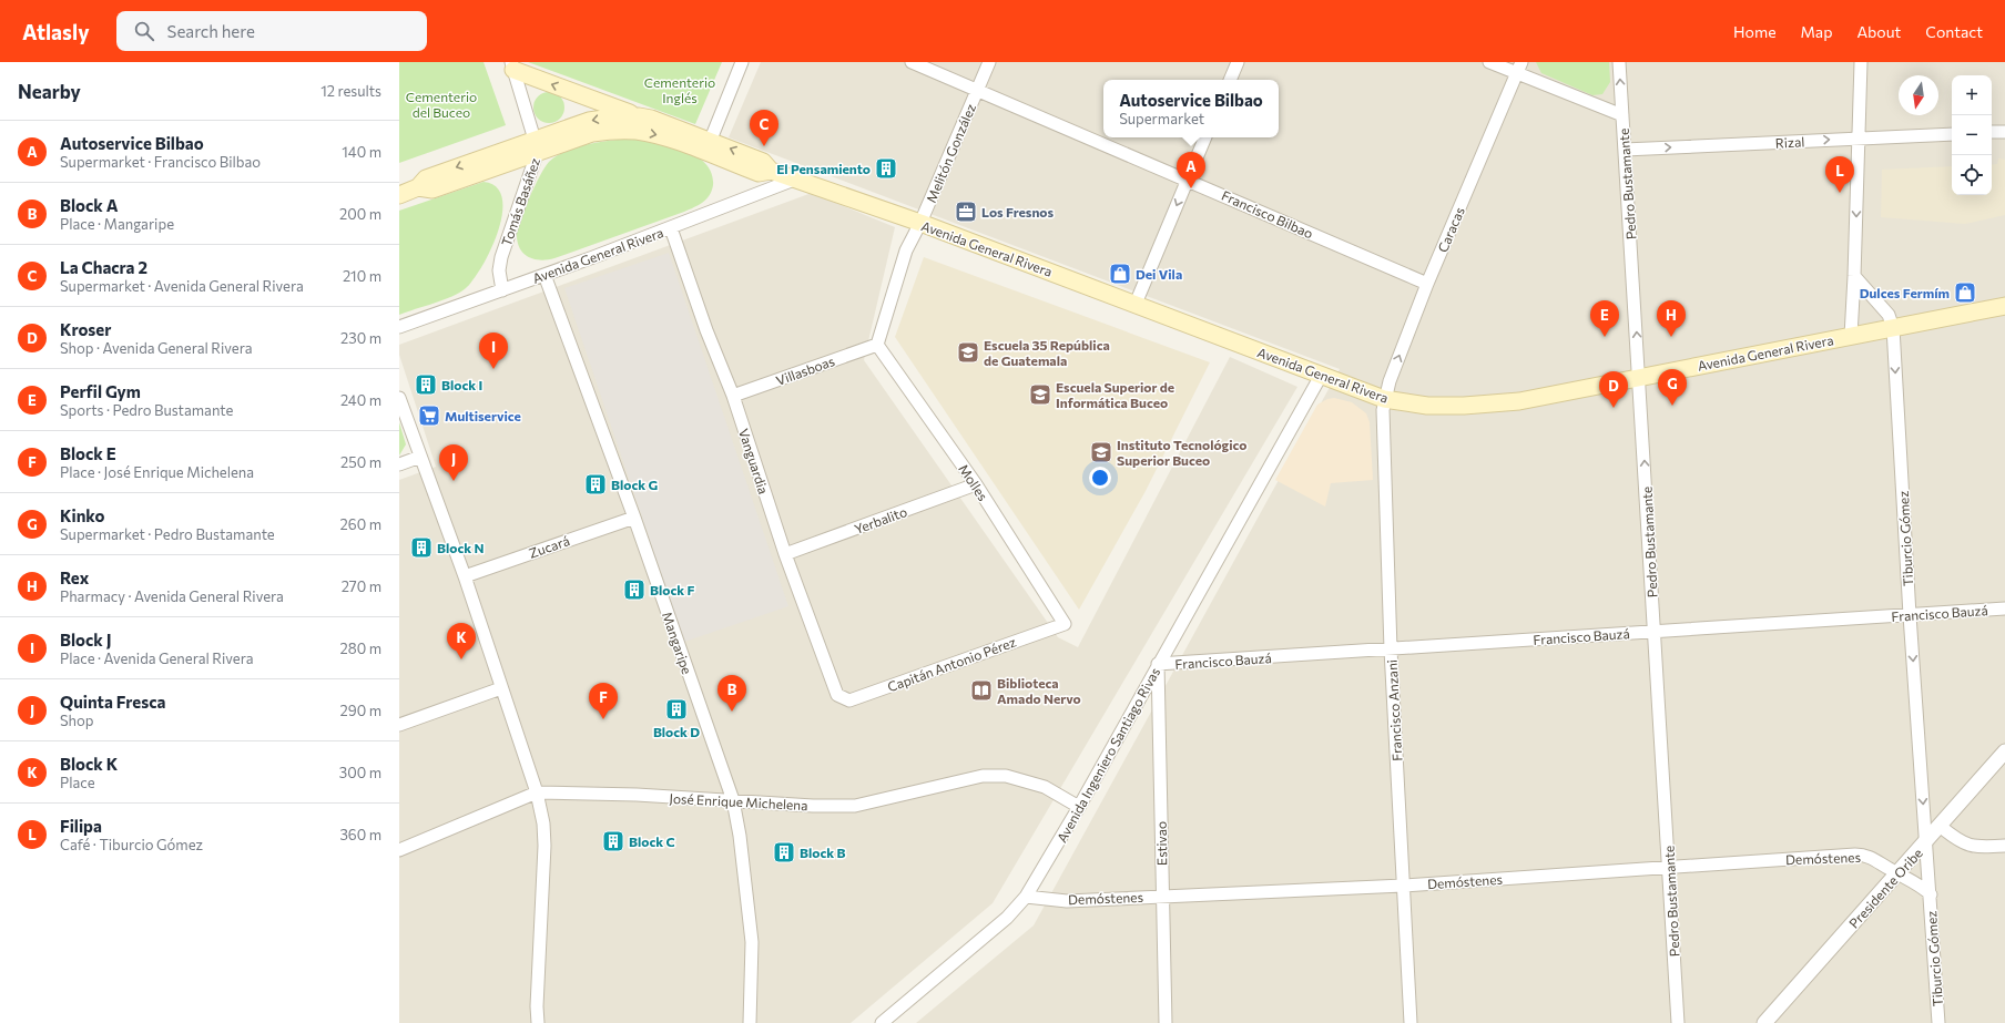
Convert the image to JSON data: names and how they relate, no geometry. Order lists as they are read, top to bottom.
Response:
{
  "streets": {
    "main road": ["Avenida General Rivera"],
    "street": [
      "Rizal",
      "Melitón González",
      "Pedro Bustamante",
      "Tomás Basáñez",
      "Francisco Bilbao",
      "Caracas",
      "Villasboas",
      "Vanguardia",
      "Molles",
      "Yerbalito",
      "Tiburcio Gómez",
      "Zucará",
      "Francisco Bauzá",
      "Mangaripe",
      "Capitán Antonio Pérez",
      "Francisco Anzani",
      "Avenida Ingeniero Santiago Rivas",
      "José Enrique Michelena",
      "Estivao",
      "Demóstenes",
      "Presidente Oribe"
    ]
  },
  "crossings": [
    ["Rizal", "Pedro Bustamante"],
    ["Melitón González", "Francisco Bilbao"],
    ["Melitón González", "Avenida General Rivera"],
    ["Melitón González", "Villasboas"],
    ["Melitón González", "Molles"],
    ["Pedro Bustamante", "Avenida General Rivera"],
    ["Pedro Bustamante", "Francisco Bauzá"],
    ["Pedro Bustamante", "Demóstenes"],
    ["Tomás Basáñez", "Avenida General Rivera"],
    ["Francisco Bilbao", "Caracas"],
    ["Caracas", "Avenida General Rivera"],
    ["Caracas", "Francisco Anzani"],
    ["Avenida General Rivera", "Vanguardia"],
    ["Avenida General Rivera", "Tiburcio Gómez"],
    ["Avenida General Rivera", "Mangaripe"],
    ["Avenida General Rivera", "Francisco Anzani"],
    ["Avenida General Rivera", "Avenida Ingeniero Santiago Rivas"],
    ["Villasboas", "Vanguardia"],
    ["Villasboas", "Molles"],
    ["Vanguardia", "Yerbalito"],
    ["Vanguardia", "Capitán Antonio Pérez"],
    ["Molles", "Yerbalito"],
    ["Molles", "Capitán Antonio Pérez"],
    ["Tiburcio Gómez", "Francisco Bauzá"],
    ["Tiburcio Gómez", "Demóstenes"],
    ["Tiburcio Gómez", "Presidente Oribe"],
    ["Zucará", "Mangaripe"],
    ["Francisco Bauzá", "Francisco Anzani"],
    ["Francisco Bauzá", "Avenida Ingeniero Santiago Rivas"],
    ["Francisco Bauzá", "Estivao"],
    ["Mangaripe", "José Enrique Michelena"],
    ["Francisco Anzani", "Demóstenes"],
    ["Avenida Ingeniero Santiago Rivas", "José Enrique Michelena"],
    ["Avenida Ingeniero Santiago Rivas", "Estivao"],
    ["Avenida Ingeniero Santiago Rivas", "Demóstenes"],
    ["Estivao", "Demóstenes"],
    ["Demóstenes", "Presidente Oribe"]
  ],
  "one_way": ["Rizal", "Pedro Bustamante", "Tiburcio Gómez"],
  "parks": ["Cementerio Inglés", "Cementerio del Buceo"],
  "places": {
    "building": [
      "El Pensamiento",
      "Block I",
      "Block G",
      "Block N",
      "Block F",
      "Block D",
      "Block C",
      "Block B"
    ],
    "office": ["Los Fresnos"],
    "shop": ["Dei Vila", "Dulces Fermím"],
    "school or university": ["Escuela 35 República de Guatemala", "Escuela Superior de Informática Buceo", "Instituto Tecnológico Superior Buceo"],
    "supermarket": ["Multiservice"],
    "library": ["Biblioteca Amado Nervo"]
  },
  "north": "bottom",
  "page": {
    "header": "Atlasly",
    "search": "Search here",
    "nav": [
      "Home",
      "Map",
      "About",
      "Contact"
    ],
    "heading": ["Nearby", "12 results"],
    "map_buttons": ["+", "−"],
    "popup": ["Autoservice Bilbao", "Supermarket"],
    "pins": [
      "C",
      "A",
      "L",
      "E",
      "H",
      "I",
      "G",
      "D",
      "J",
      "K",
      "B",
      "F"
    ],
    "list": [
      {
        "mark": "A",
        "name": "Autoservice Bilbao",
        "note": "Supermarket · Francisco Bilbao",
        "value": "140 m"
      },
      {
        "mark": "B",
        "name": "Block A",
        "note": "Place · Mangaripe",
        "value": "200 m"
      },
      {
        "mark": "C",
        "name": "La Chacra 2",
        "note": "Supermarket · Avenida General Rivera",
        "value": "210 m"
      },
      {
        "mark": "D",
        "name": "Kroser",
        "note": "Shop · Avenida General Rivera",
        "value": "230 m"
      },
      {
        "mark": "E",
        "name": "Perfil Gym",
        "note": "Sports · Pedro Bustamante",
        "value": "240 m"
      },
      {
        "mark": "F",
        "name": "Block E",
        "note": "Place · José Enrique Michelena",
        "value": "250 m"
      },
      {
        "mark": "G",
        "name": "Kinko",
        "note": "Supermarket · Pedro Bustamante",
        "value": "260 m"
      },
      {
        "mark": "H",
        "name": "Rex",
        "note": "Pharmacy · Avenida General Rivera",
        "value": "270 m"
      },
      {
        "mark": "I",
        "name": "Block J",
        "note": "Place · Avenida General Rivera",
        "value": "280 m"
      },
      {
        "mark": "J",
        "name": "Quinta Fresca",
        "note": "Shop",
        "value": "290 m"
      },
      {
        "mark": "K",
        "name": "Block K",
        "note": "Place",
        "value": "300 m"
      },
      {
        "mark": "L",
        "name": "Filipa",
        "note": "Café · Tiburcio Gómez",
        "value": "360 m"
      }
    ]
  }
}
